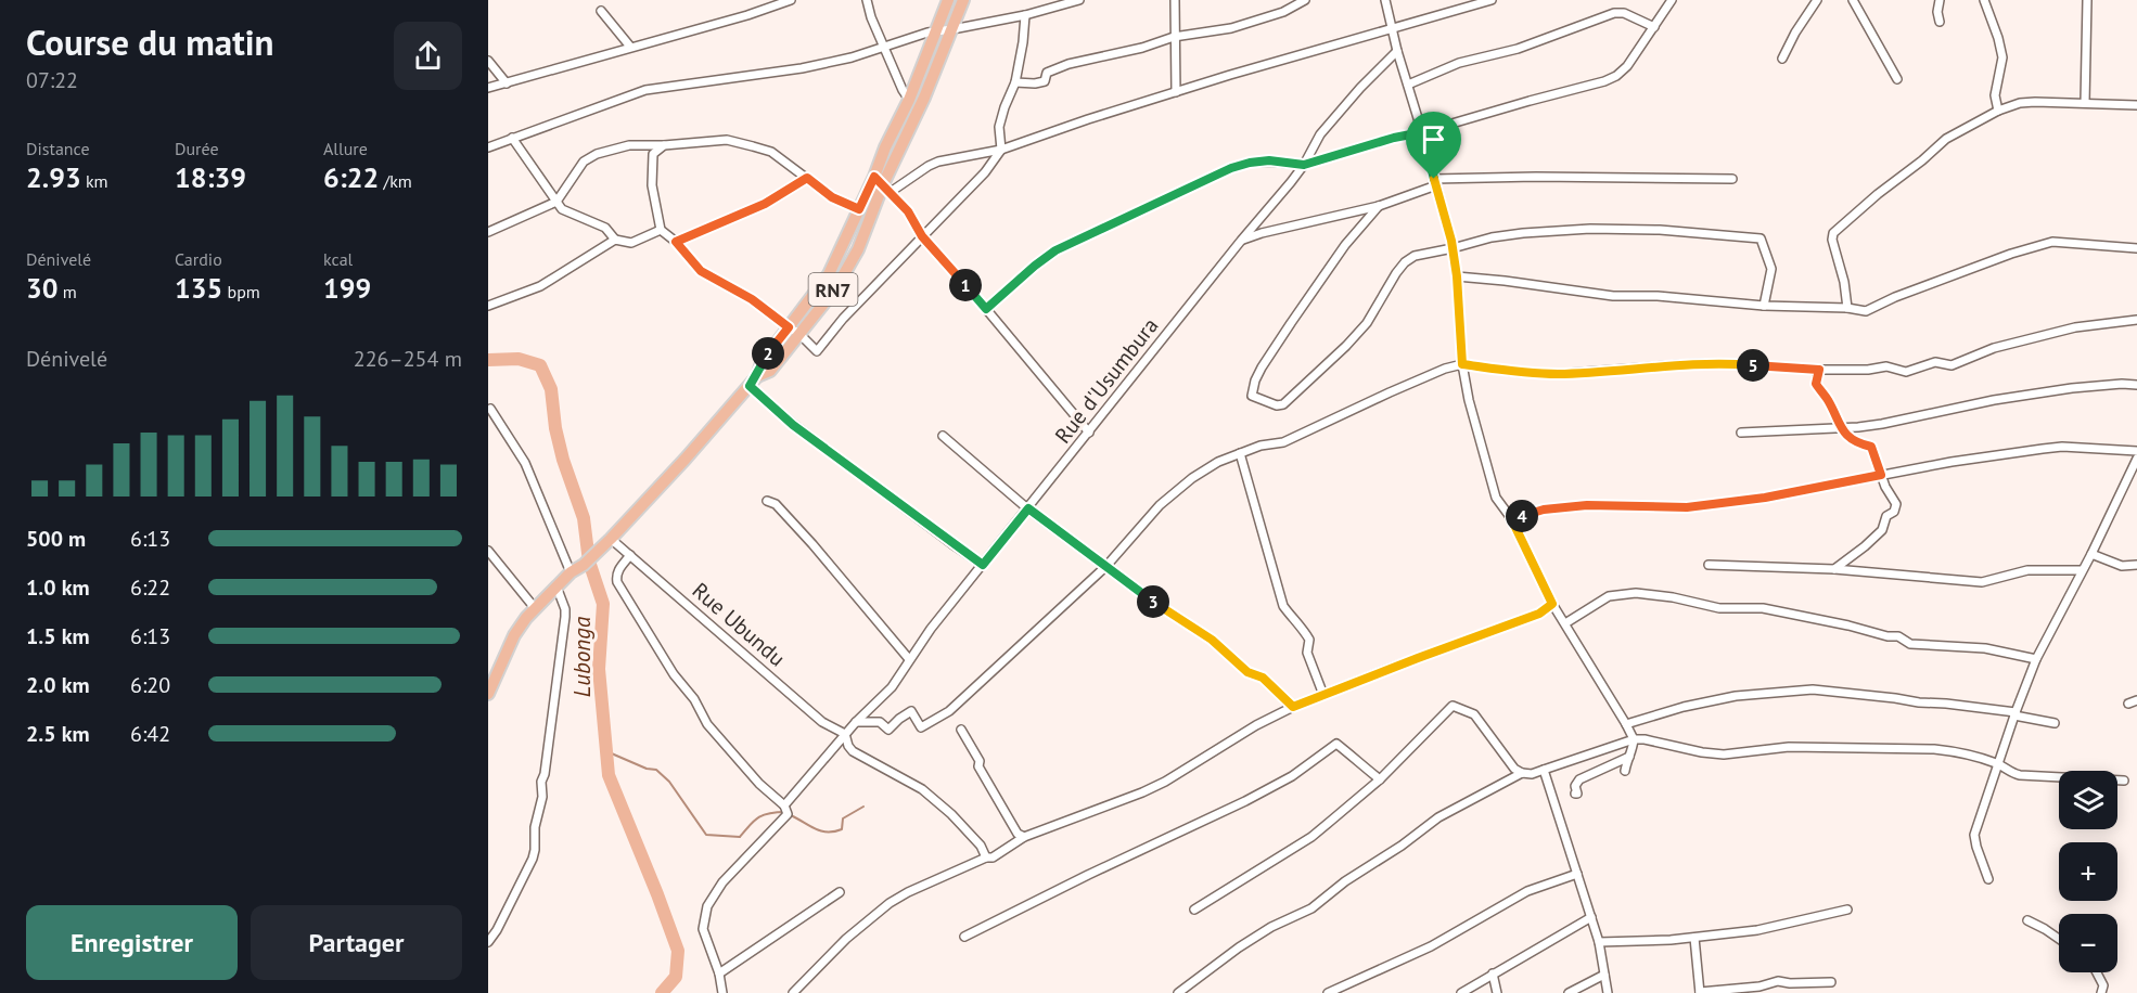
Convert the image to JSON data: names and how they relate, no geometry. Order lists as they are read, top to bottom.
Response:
{
  "streets": {
    "main road": ["RN7"],
    "street": ["Rue d'Usumbura", "Rue Ubundu"]
  },
  "crossings": [
    ["RN7", "Rue Ubundu"],
    ["Rue d'Usumbura", "Rue Ubundu"]
  ],
  "water": ["Lubonga"],
  "page": {
    "heading": ["Course du matin", "07:22"],
    "stats": [
      ["Distance", "2.93 km"],
      ["Durée", "18:39"],
      ["Allure", "6:22 /km"],
      ["Dénivelé", "30 m"],
      ["Cardio", "135 bpm"],
      ["kcal", "199"]
    ],
    "pins": [
      "1",
      "2",
      "5",
      "4",
      "3"
    ],
    "chart": ["Dénivelé", "226–254 m"],
    "list": [
      {
        "name": "500 m",
        "note": "6:13"
      },
      {
        "name": "1.0 km",
        "note": "6:22"
      },
      {
        "name": "1.5 km",
        "note": "6:13"
      },
      {
        "name": "2.0 km",
        "note": "6:20"
      },
      {
        "name": "2.5 km",
        "note": "6:42"
      }
    ],
    "map_buttons": ["+", "−"],
    "buttons": ["Enregistrer", "Partager"]
  }
}
